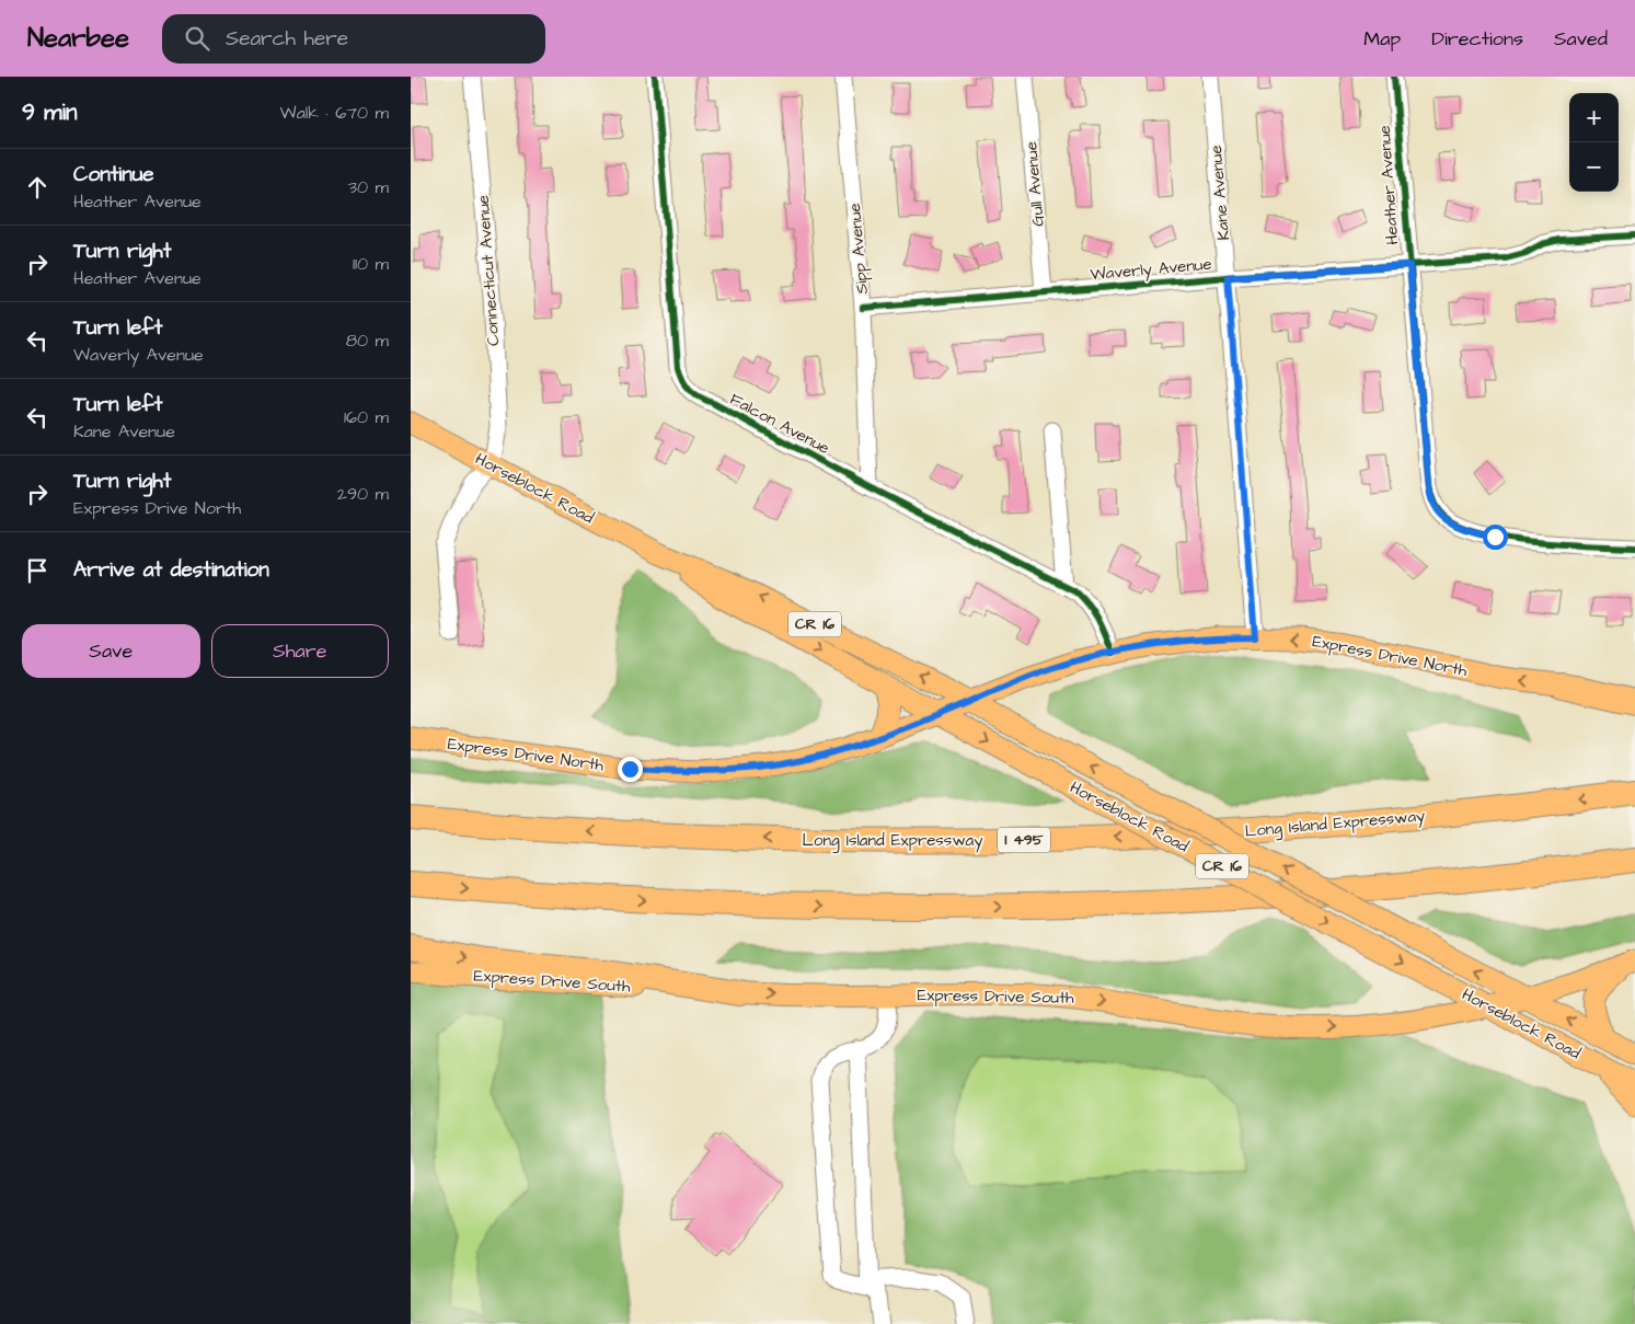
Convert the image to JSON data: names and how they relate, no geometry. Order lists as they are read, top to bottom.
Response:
{
  "streets": {
    "highway": ["Long Island Expressway", "I 495"],
    "main road": [
      "Horseblock Road",
      "CR 16",
      "Express Drive North",
      "Express Drive South"
    ],
    "street": [
      "Gull Avenue",
      "Heather Avenue",
      "Kane Avenue",
      "Sipp Avenue",
      "Waverly Avenue",
      "Connecticut Avenue",
      "Falcon Avenue"
    ]
  },
  "crossings": [
    ["Gull Avenue", "Waverly Avenue"],
    ["Heather Avenue", "Waverly Avenue"],
    ["Kane Avenue", "Waverly Avenue"],
    ["Kane Avenue", "Express Drive North"],
    ["Sipp Avenue", "Waverly Avenue"],
    ["Sipp Avenue", "Falcon Avenue"],
    ["Connecticut Avenue", "Horseblock Road"],
    ["Falcon Avenue", "Express Drive North"],
    ["Horseblock Road", "Express Drive North"],
    ["Horseblock Road", "Express Drive South"]
  ],
  "one_way": ["Express Drive South"],
  "page": {
    "header": "Nearbee",
    "search": "Search here",
    "nav": ["Map", "Directions", "Saved"],
    "heading": ["9 min", "Walk · 670 m"],
    "map_buttons": ["+", "−"],
    "list": [
      ["Continue", "Heather Avenue", "30 m"],
      ["Turn right", "Heather Avenue", "110 m"],
      ["Turn left", "Waverly Avenue", "80 m"],
      ["Turn left", "Kane Avenue", "160 m"],
      ["Turn right", "Express Drive North", "290 m"],
      "Arrive at destination"
    ],
    "buttons": ["Save", "Share"]
  }
}
